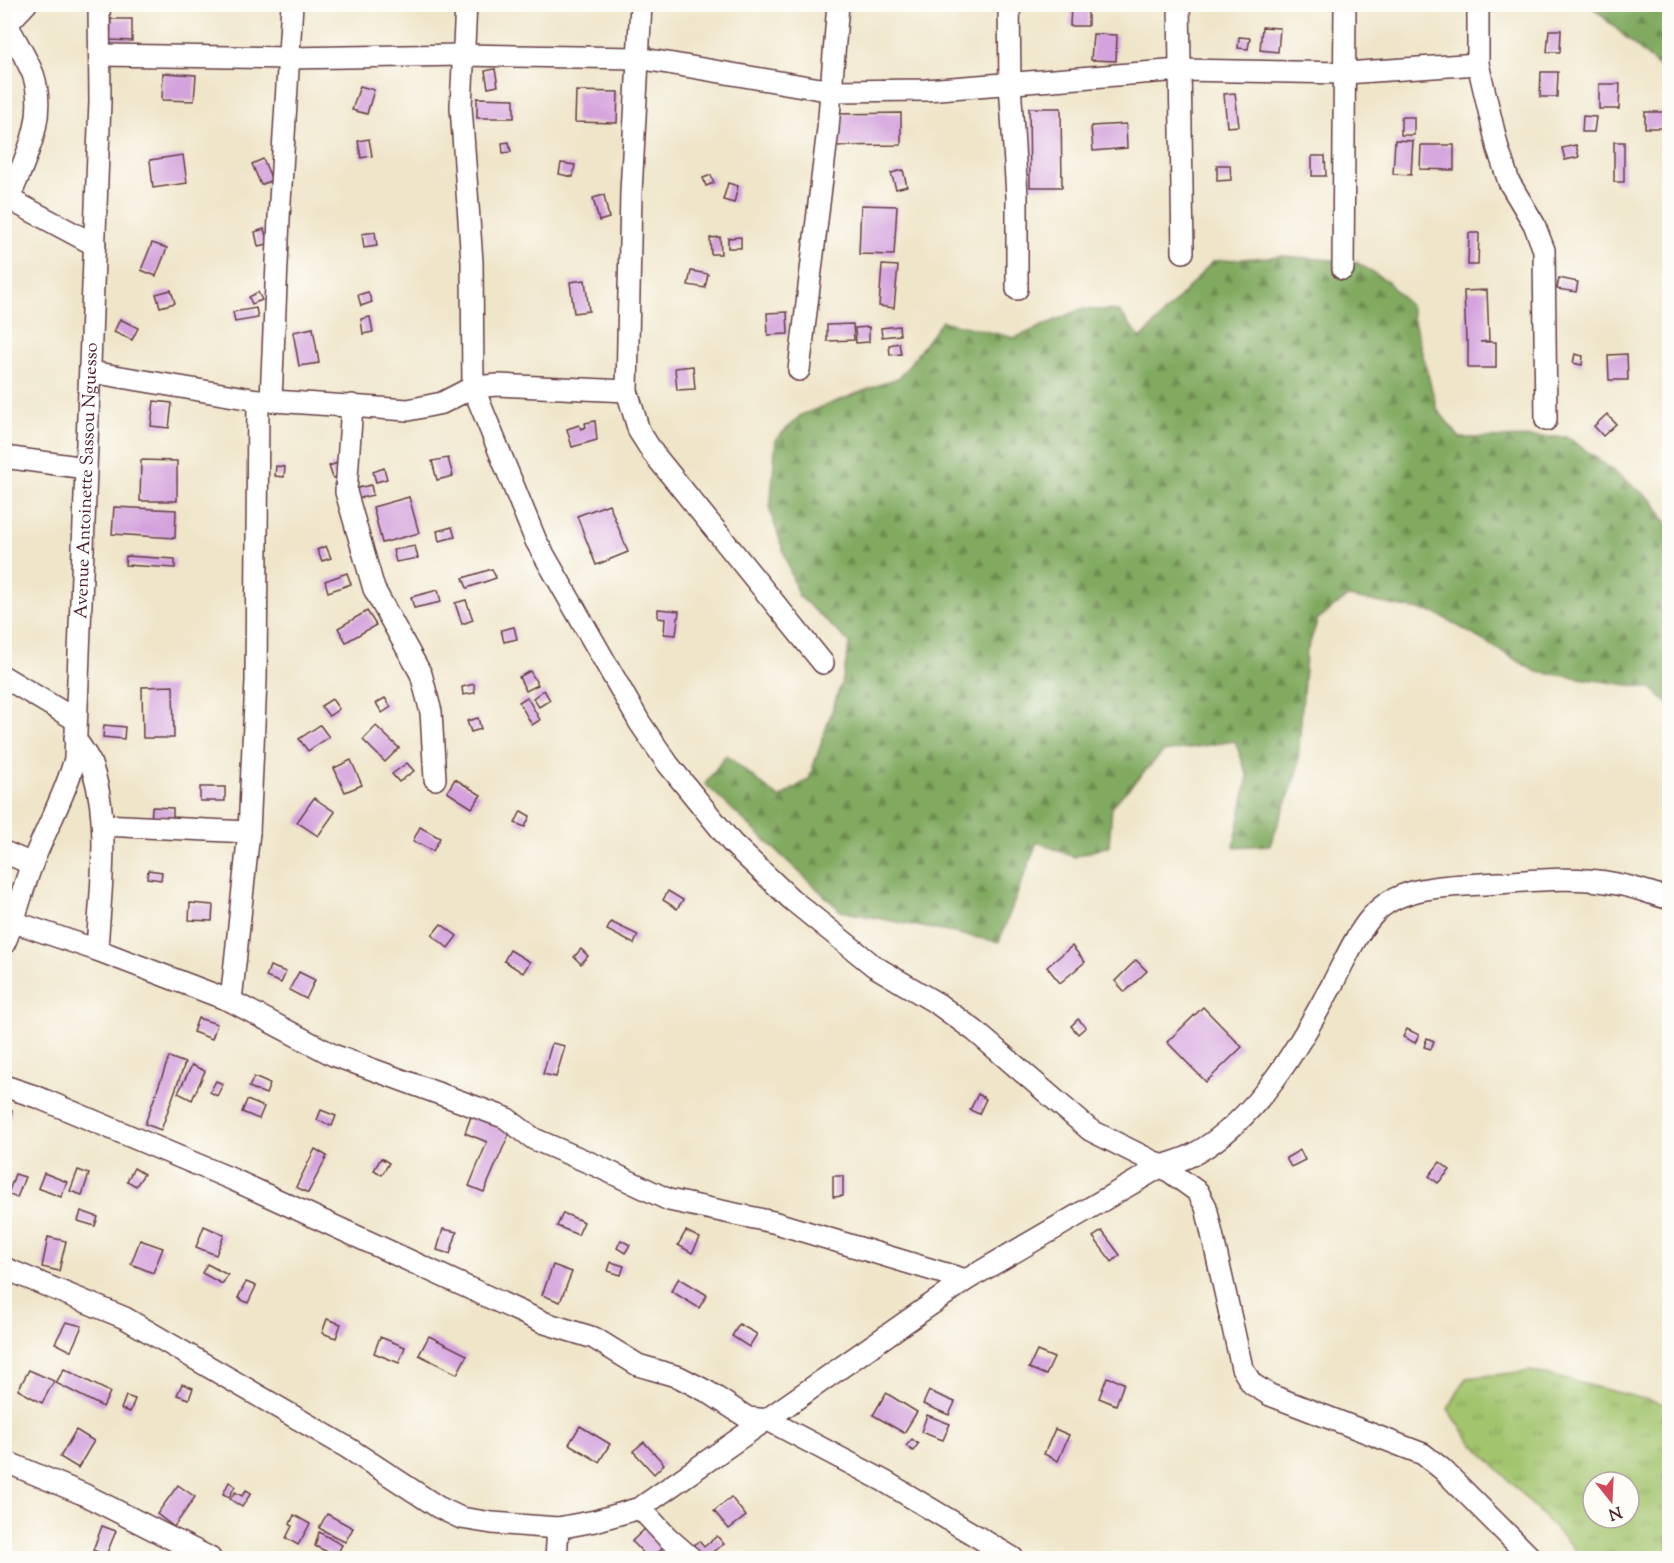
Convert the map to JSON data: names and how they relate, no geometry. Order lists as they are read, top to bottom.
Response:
{
  "streets": {
    "street": ["Avenue Antoinette Sassou Nguesso"]
  },
  "north": "bottom"
}
